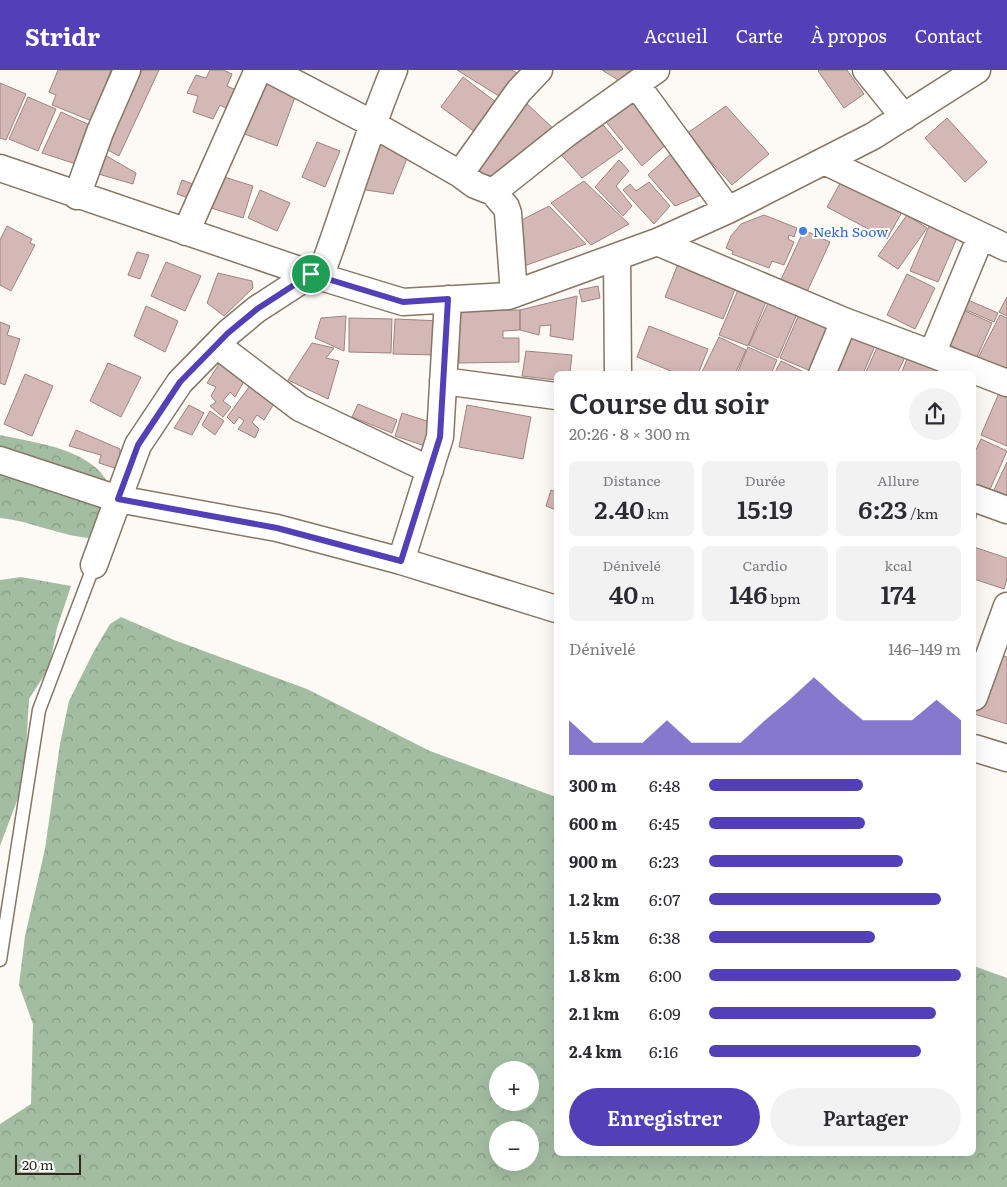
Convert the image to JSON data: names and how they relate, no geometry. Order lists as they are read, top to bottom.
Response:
{
  "places": ["Nekh Soow"],
  "scale_bar": "20 m",
  "page": {
    "header": "Stridr",
    "nav": [
      "Accueil",
      "Carte",
      "À propos",
      "Contact"
    ],
    "heading": ["Course du soir", "20:26 · 8 × 300 m"],
    "stats": [
      ["Distance", "2.40 km"],
      ["Durée", "15:19"],
      ["Allure", "6:23 /km"],
      ["Dénivelé", "40 m"],
      ["Cardio", "146 bpm"],
      ["kcal", "174"]
    ],
    "chart": ["Dénivelé", "146–149 m"],
    "list": [
      {
        "name": "300 m",
        "note": "6:48"
      },
      {
        "name": "600 m",
        "note": "6:45"
      },
      {
        "name": "900 m",
        "note": "6:23"
      },
      {
        "name": "1.2 km",
        "note": "6:07"
      },
      {
        "name": "1.5 km",
        "note": "6:38"
      },
      {
        "name": "1.8 km",
        "note": "6:00"
      },
      {
        "name": "2.1 km",
        "note": "6:09"
      },
      {
        "name": "2.4 km",
        "note": "6:16"
      }
    ],
    "map_buttons": ["+", "−"],
    "buttons": ["Enregistrer", "Partager"],
    "scale": "20 m"
  }
}
